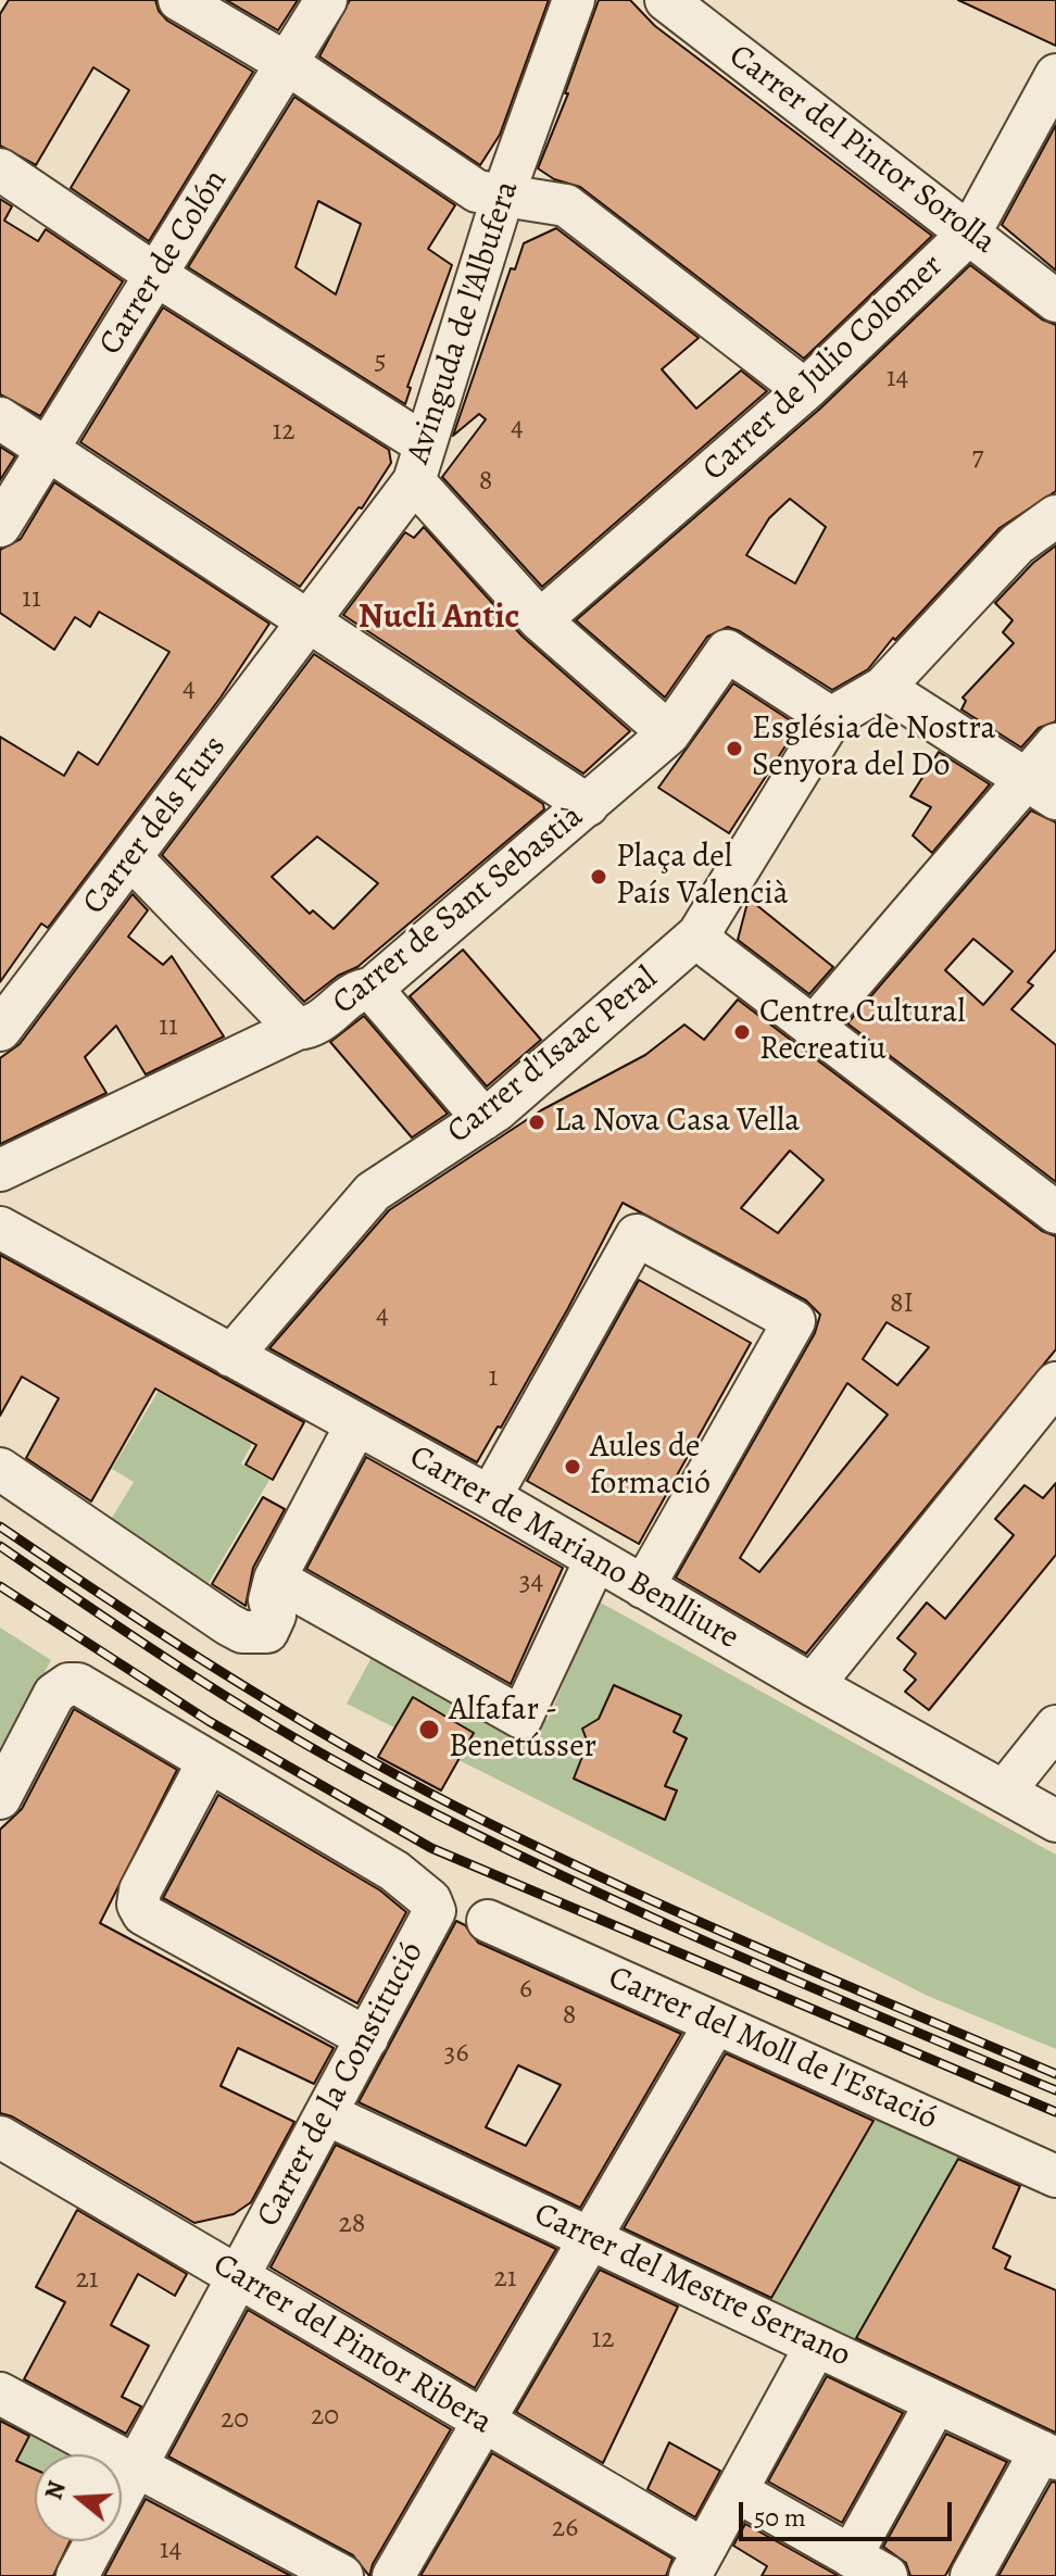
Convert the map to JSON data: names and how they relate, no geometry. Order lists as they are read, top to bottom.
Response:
{
  "streets": {
    "street": [
      "Carrer del Pintor Sorolla",
      "Carrer de Colón",
      "Avinguda de l'Albufera",
      "Carrer de Julio Colomer",
      "Carrer dels Furs",
      "Carrer de Sant Sebastià",
      "Carrer d'Isaac Peral",
      "Carrer de Mariano Benlliure",
      "Carrer del Moll de l'Estació",
      "Carrer de la Constitució",
      "Carrer del Mestre Serrano",
      "Carrer del Pintor Ribera"
    ]
  },
  "crossings": [
    ["Carrer del Pintor Sorolla", "Carrer de Julio Colomer"],
    ["Avinguda de l'Albufera", "Carrer dels Furs"],
    ["Carrer de Sant Sebastià", "Carrer d'Isaac Peral"],
    ["Carrer d'Isaac Peral", "Carrer de Mariano Benlliure"],
    ["Carrer de la Constitució", "Carrer del Mestre Serrano"],
    ["Carrer de la Constitució", "Carrer del Pintor Ribera"]
  ],
  "districts": ["Nucli Antic"],
  "places": [
    "Església de Nostra Senyora del Do",
    "Plaça del País Valencià",
    "Centre Cultural Recreatiu",
    "La Nova Casa Vella",
    "Aules de formació",
    "Alfafar - Benetússer"
  ],
  "house_numbers": [
    "5",
    "14",
    "4",
    "12",
    "7",
    "8",
    "11",
    "4",
    "11",
    "8I",
    "4",
    "1",
    "34",
    "6",
    "8",
    "36",
    "28",
    "21",
    "21",
    "12",
    "20",
    "20",
    "26",
    "14"
  ],
  "scale_bar": "50 m",
  "north": "left"
}
